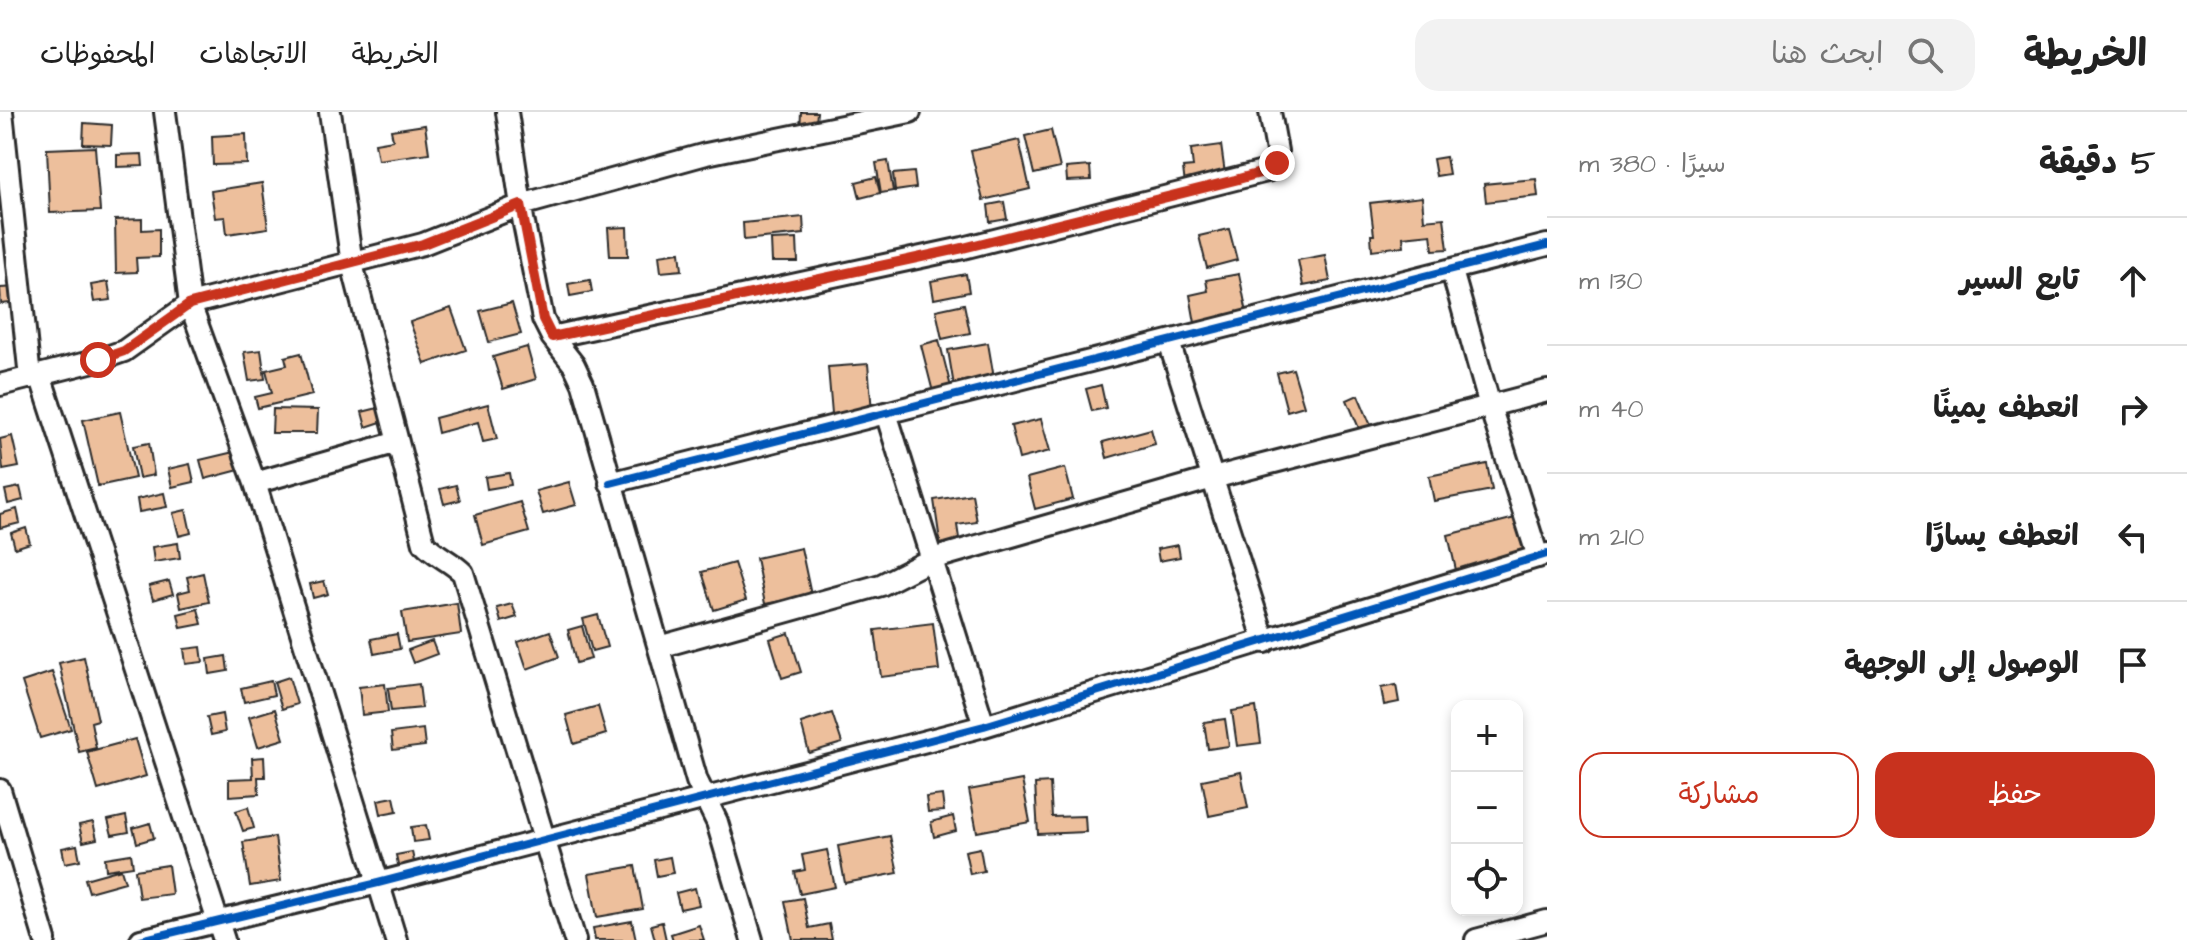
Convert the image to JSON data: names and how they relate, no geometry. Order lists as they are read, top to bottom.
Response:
{
  "page": {
    "header": "الخريطة",
    "search": "ابحث هنا",
    "nav": ["الخريطة", "الاتجاهات", "المحفوظات"],
    "heading": ["5 دقيقة", "سيرًا · 380 m"],
    "list": [
      ["تابع السير", "130 m"],
      ["انعطف يمينًا", "40 m"],
      ["انعطف يسارًا", "210 m"],
      "الوصول إلى الوجهة"
    ],
    "map_buttons": ["+", "−"],
    "buttons": ["حفظ", "مشاركة"]
  }
}
